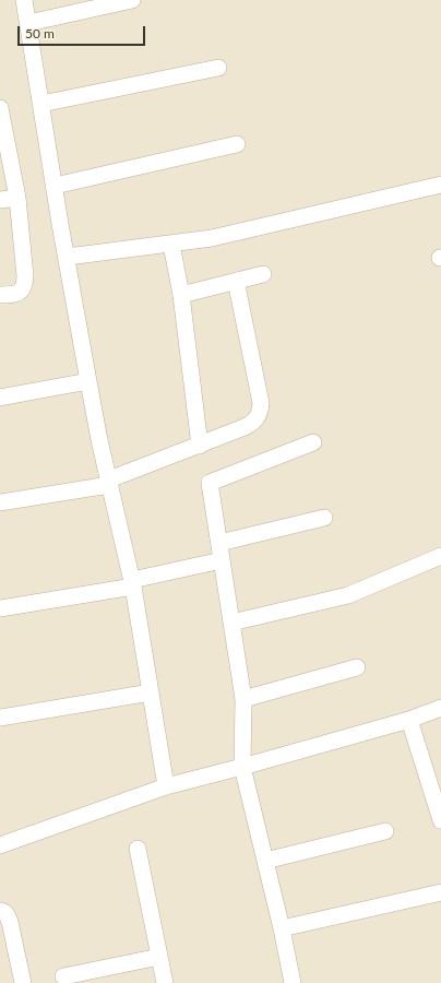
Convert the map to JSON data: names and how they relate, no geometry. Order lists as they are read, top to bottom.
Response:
{
  "scale_bar": "50 m"
}
